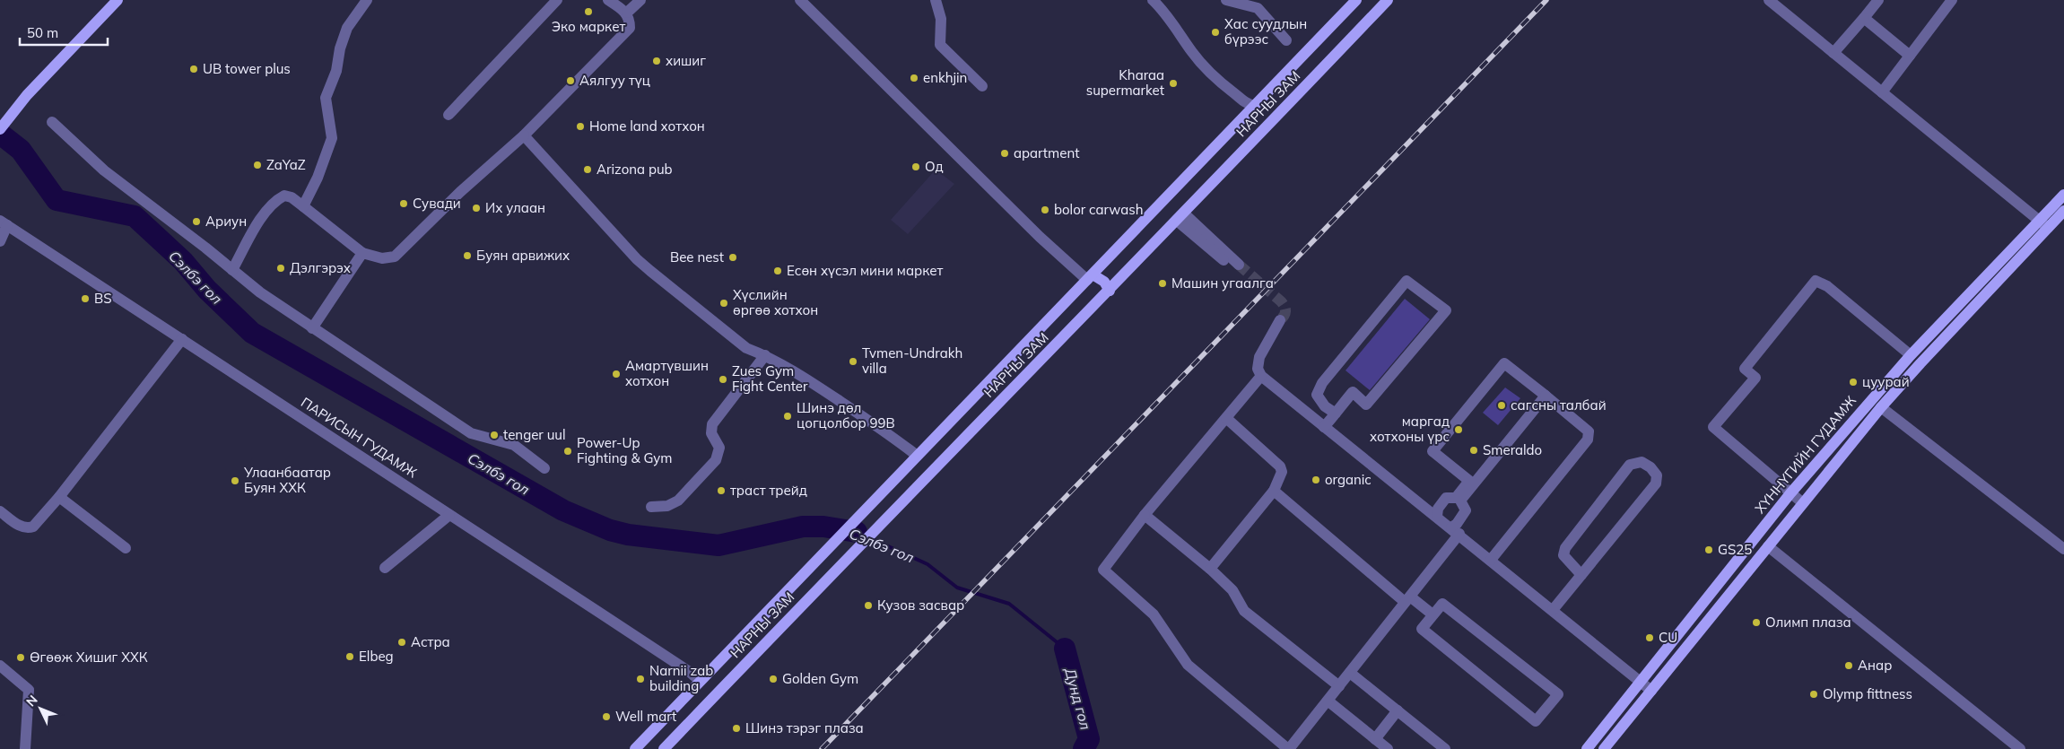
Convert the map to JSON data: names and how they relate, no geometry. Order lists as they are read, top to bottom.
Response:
{
  "streets": {
    "main road": ["НАРНЫ ЗАМ", "ХҮННҮГИЙН ГУДАМЖ"],
    "street": ["ПАРИСЫН ГУДАМЖ"]
  },
  "crossings": [
    ["НАРНЫ ЗАМ", "ПАРИСЫН ГУДАМЖ"]
  ],
  "water": ["Сэлбэ гол", "Дунд гол"],
  "places": [
    "Эко маркет",
    "Хас суудлын бүрээс",
    "хишиг",
    "UB tower plus",
    "enkhjin",
    "Аялгуу түц",
    "Kharaa supermarket",
    "Home land хотхон",
    "apartment",
    "ZaYaZ",
    "Од",
    "Arizona pub",
    "Сувади",
    "Их улаан",
    "bolor carwash",
    "Ариун",
    "Буян арвижих",
    "Bee nest",
    "Дэлгэрэх",
    "Есөн хүсэл мини маркет",
    "Машин угаалга",
    "BS",
    "Хүслийн өргөө хотхон",
    "Tvmen-Undrakh villa",
    "Амартүвшин хотхон",
    "Zues Gym Fight Center",
    "цуурай",
    "сагсны талбай",
    "Шинэ дөл цогцолбор 99В",
    "маргад хотхоны үрс",
    "tenger uul",
    "Smeraldo",
    "Power-Up Fighting & Gym",
    "organic",
    "Улаанбаатар Буян ХХК",
    "траст трейд",
    "GS25",
    "Кузов засвар",
    "Олимп плаза",
    "CU",
    "Астра",
    "Elbeg",
    "Өгөөж Хишиг ХХК",
    "Анар",
    "Narnii zab building",
    "Golden Gym",
    "Olymp fittness",
    "Well mart",
    "Шинэ тэрэг плаза"
  ],
  "scale_bar": "50 m",
  "north": "top left"
}
